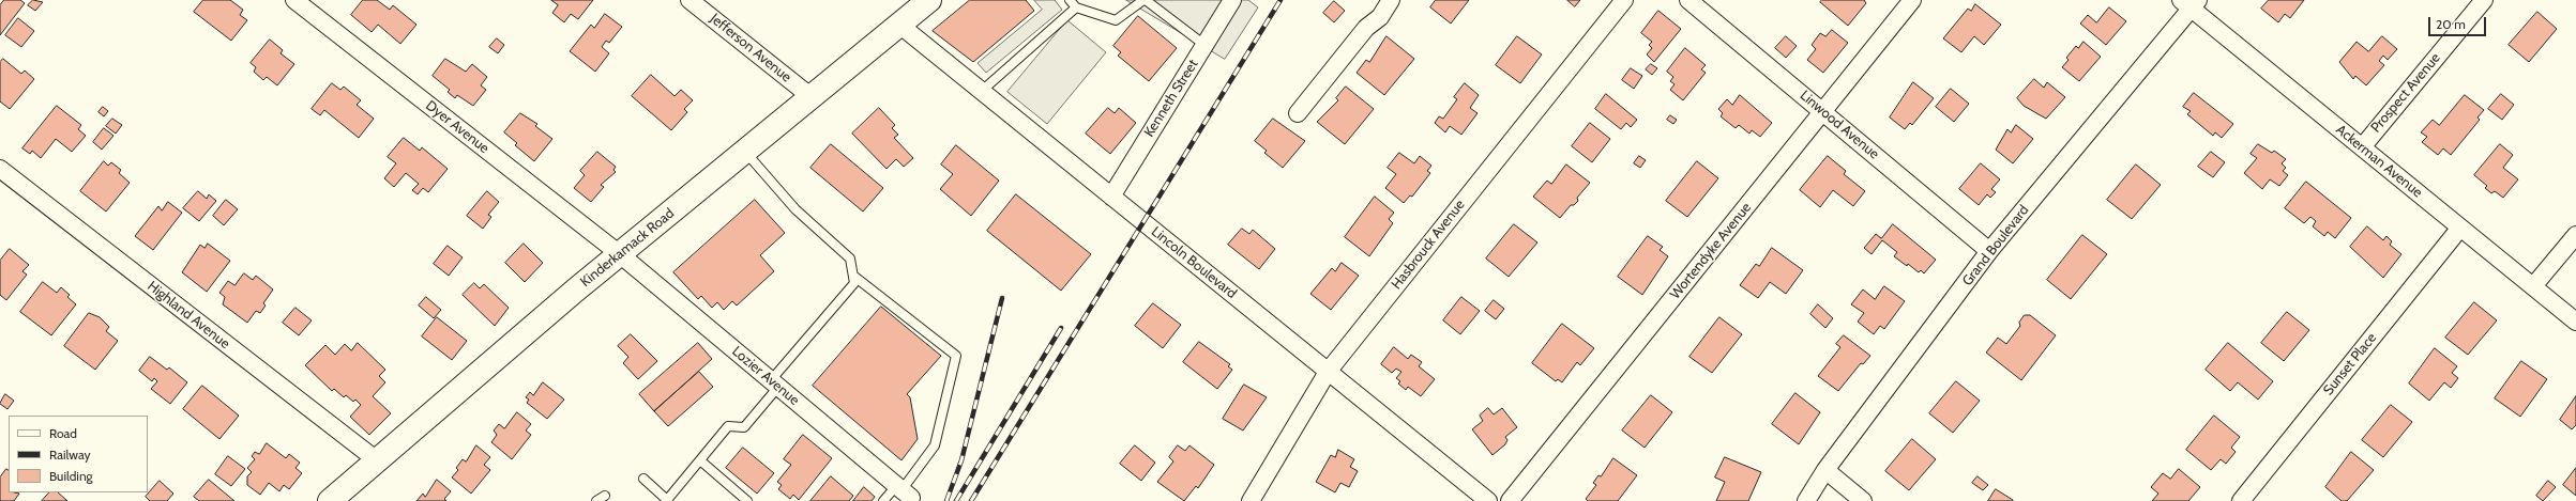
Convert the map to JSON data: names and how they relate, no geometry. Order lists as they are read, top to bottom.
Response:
{
  "streets": {
    "main road": ["Kinderkamack Road"],
    "street": [
      "Jefferson Avenue",
      "Prospect Avenue",
      "Kenneth Street",
      "Linwood Avenue",
      "Dyer Avenue",
      "Ackerman Avenue",
      "Hasbrouck Avenue",
      "Grand Boulevard",
      "Wortendyke Avenue",
      "Lincoln Boulevard",
      "Highland Avenue",
      "Sunset Place",
      "Lozier Avenue"
    ]
  },
  "crossings": [
    ["Jefferson Avenue", "Kinderkamack Road"],
    ["Prospect Avenue", "Ackerman Avenue"],
    ["Kenneth Street", "Lincoln Boulevard"],
    ["Linwood Avenue", "Grand Boulevard"],
    ["Linwood Avenue", "Wortendyke Avenue"],
    ["Dyer Avenue", "Kinderkamack Road"],
    ["Dyer Avenue", "Lozier Avenue"],
    ["Ackerman Avenue", "Grand Boulevard"],
    ["Ackerman Avenue", "Sunset Place"],
    ["Hasbrouck Avenue", "Lincoln Boulevard"],
    ["Kinderkamack Road", "Lincoln Boulevard"],
    ["Kinderkamack Road", "Highland Avenue"],
    ["Kinderkamack Road", "Lozier Avenue"]
  ],
  "legend": ["Road", "Railway", "Building"],
  "scale_bar": "20 m"
}
